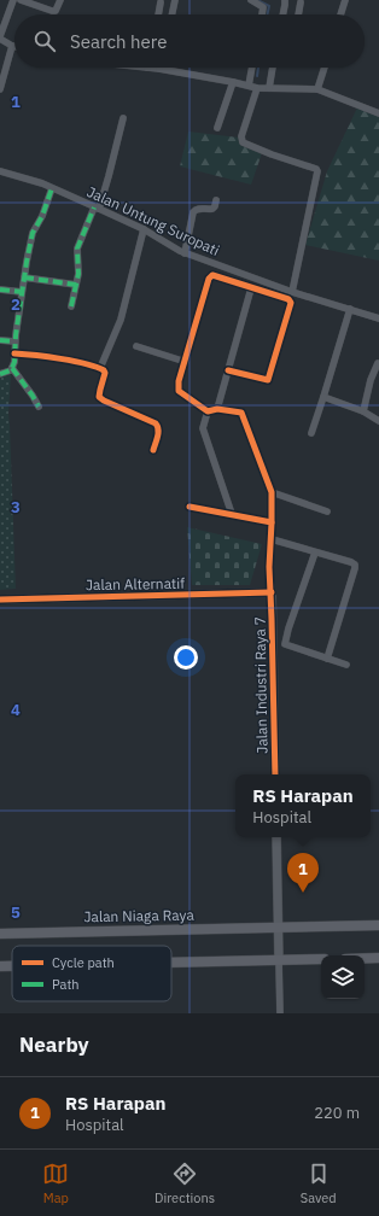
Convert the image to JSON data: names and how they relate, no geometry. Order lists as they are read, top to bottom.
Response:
{
  "streets": {
    "main road": ["Jalan Niaga Raya"],
    "street": ["Jalan Untung Suropati", "Jalan Alternatif", "Jalan Industri Raya 7"]
  },
  "crossings": [
    ["Jalan Alternatif", "Jalan Industri Raya 7"]
  ],
  "legend": ["Cycle path", "Path"],
  "page": {
    "search": "Search here",
    "popup": ["RS Harapan", "Hospital"],
    "pins": "1",
    "heading": "Nearby",
    "list": [
      {
        "mark": "1",
        "name": "RS Harapan",
        "note": "Hospital",
        "value": "220 m"
      }
    ],
    "nav": ["Map", "Directions", "Saved"]
  },
  "grid": {
    "rows": [
      "1",
      "2",
      "3",
      "4",
      "5"
    ]
  }
}
